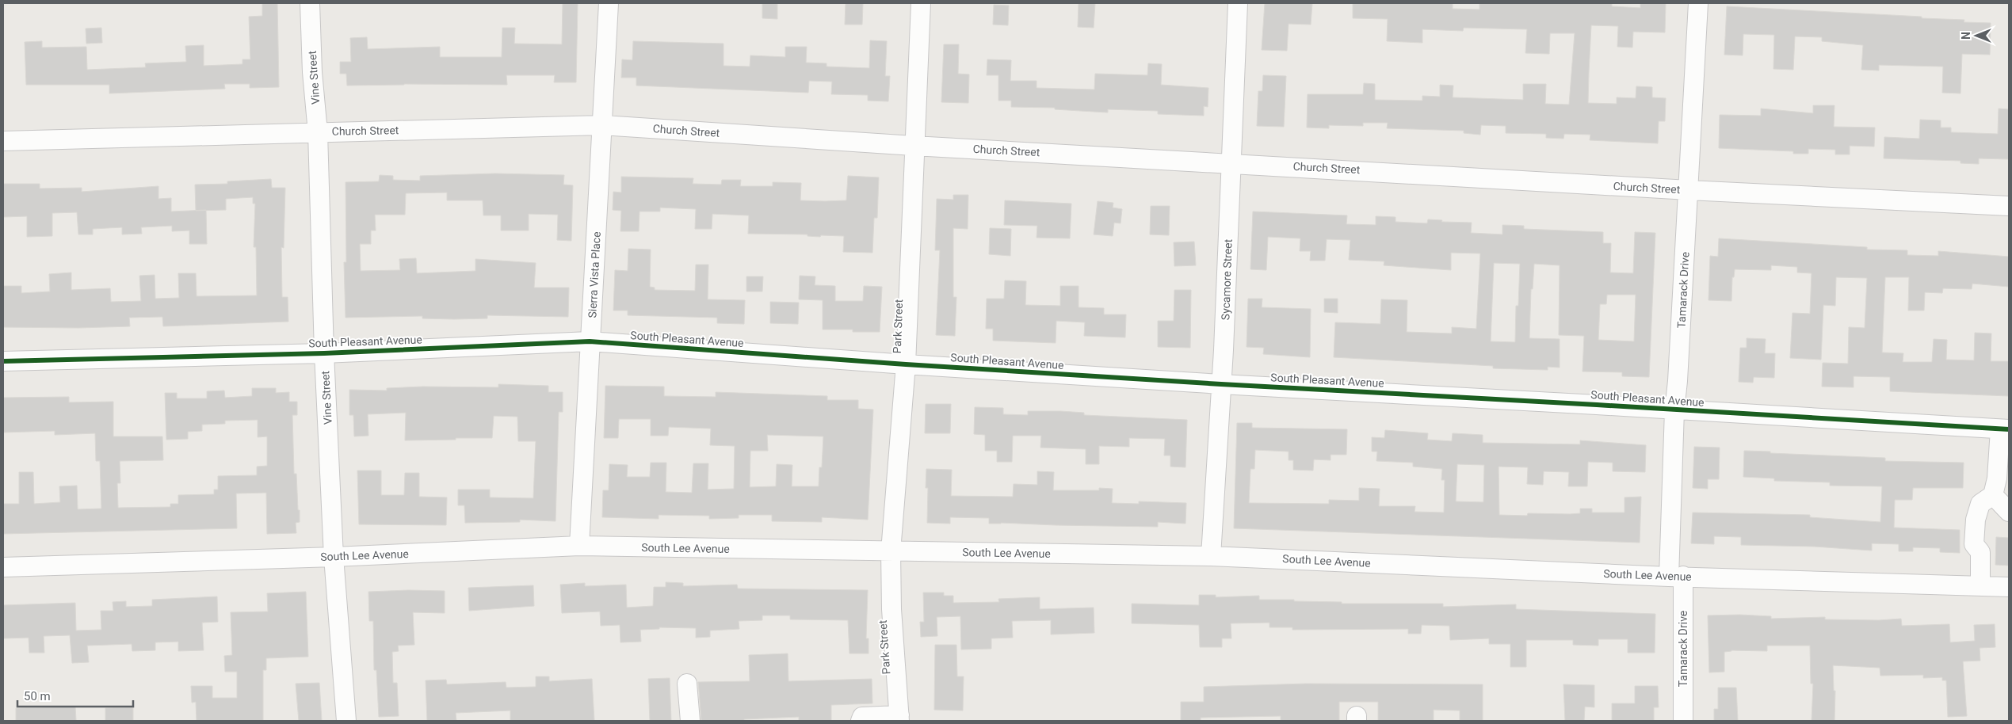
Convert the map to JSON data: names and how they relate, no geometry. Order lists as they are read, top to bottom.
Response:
{
  "streets": {
    "street": [
      "Vine Street",
      "Church Street",
      "Sierra Vista Place",
      "Sycamore Street",
      "Tamarack Drive",
      "Park Street",
      "South Pleasant Avenue",
      "South Lee Avenue"
    ]
  },
  "crossings": [
    ["Vine Street", "Church Street"],
    ["Vine Street", "South Pleasant Avenue"],
    ["Vine Street", "South Lee Avenue"],
    ["Church Street", "Sierra Vista Place"],
    ["Church Street", "Sycamore Street"],
    ["Church Street", "Tamarack Drive"],
    ["Church Street", "Park Street"],
    ["Sierra Vista Place", "South Pleasant Avenue"],
    ["Sierra Vista Place", "South Lee Avenue"],
    ["Sycamore Street", "South Pleasant Avenue"],
    ["Sycamore Street", "South Lee Avenue"],
    ["Tamarack Drive", "South Pleasant Avenue"],
    ["Tamarack Drive", "South Lee Avenue"],
    ["Park Street", "South Pleasant Avenue"],
    ["Park Street", "South Lee Avenue"]
  ],
  "scale_bar": "50 m",
  "north": "left"
}
